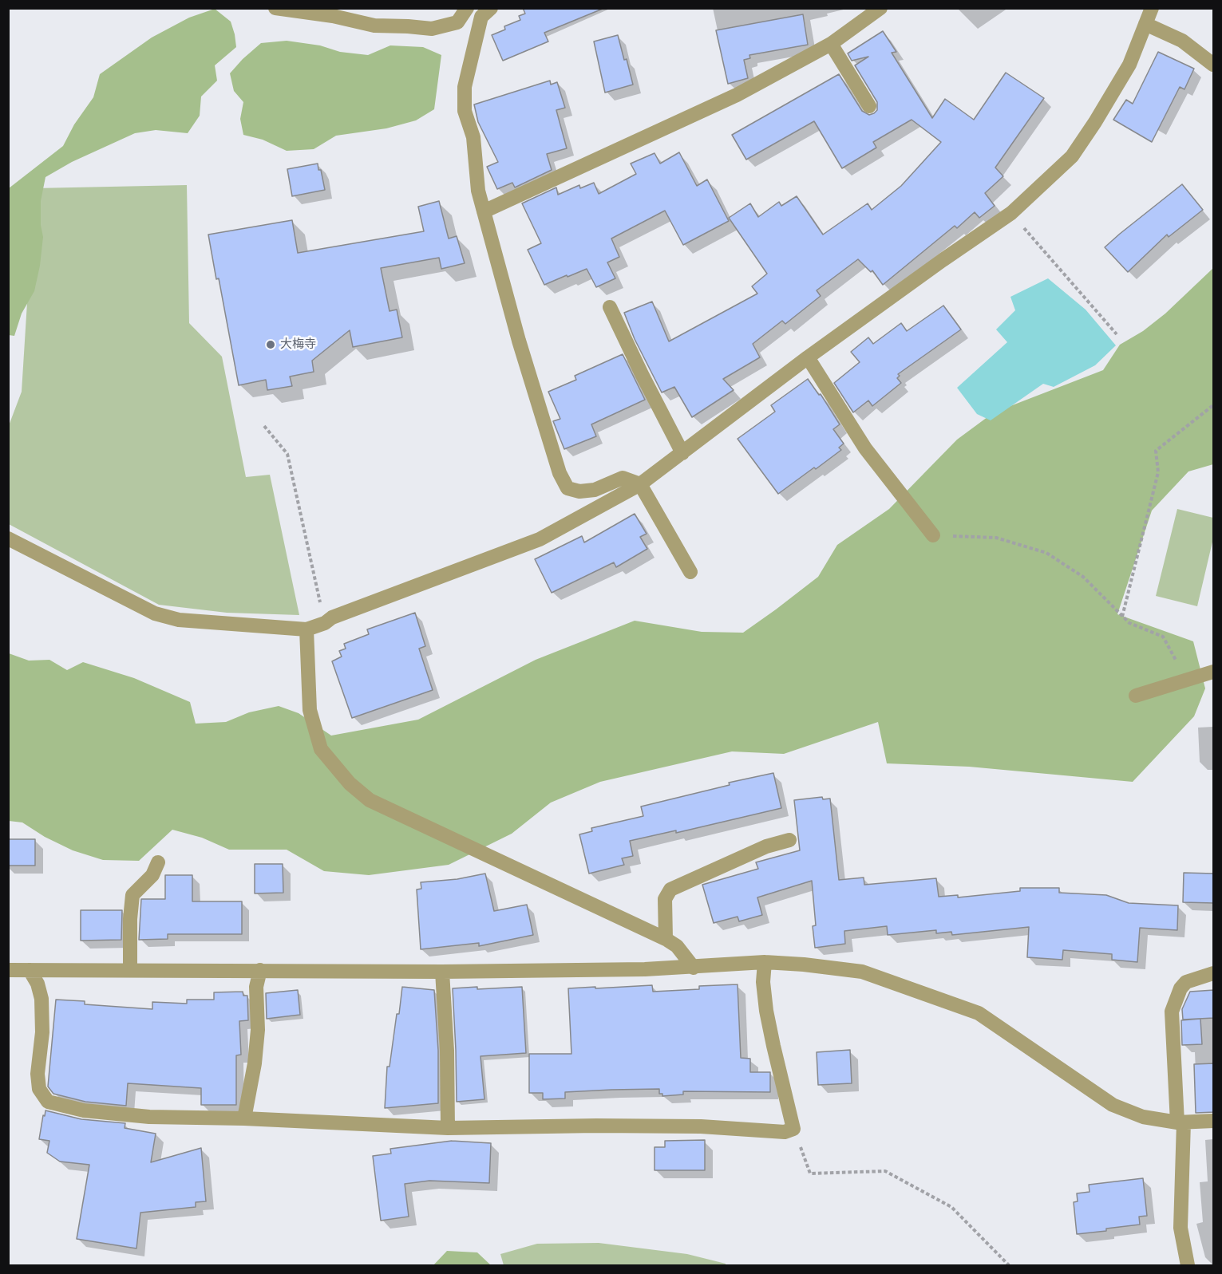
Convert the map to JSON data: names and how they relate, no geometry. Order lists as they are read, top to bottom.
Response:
{
  "places": ["大梅寺"]
}
